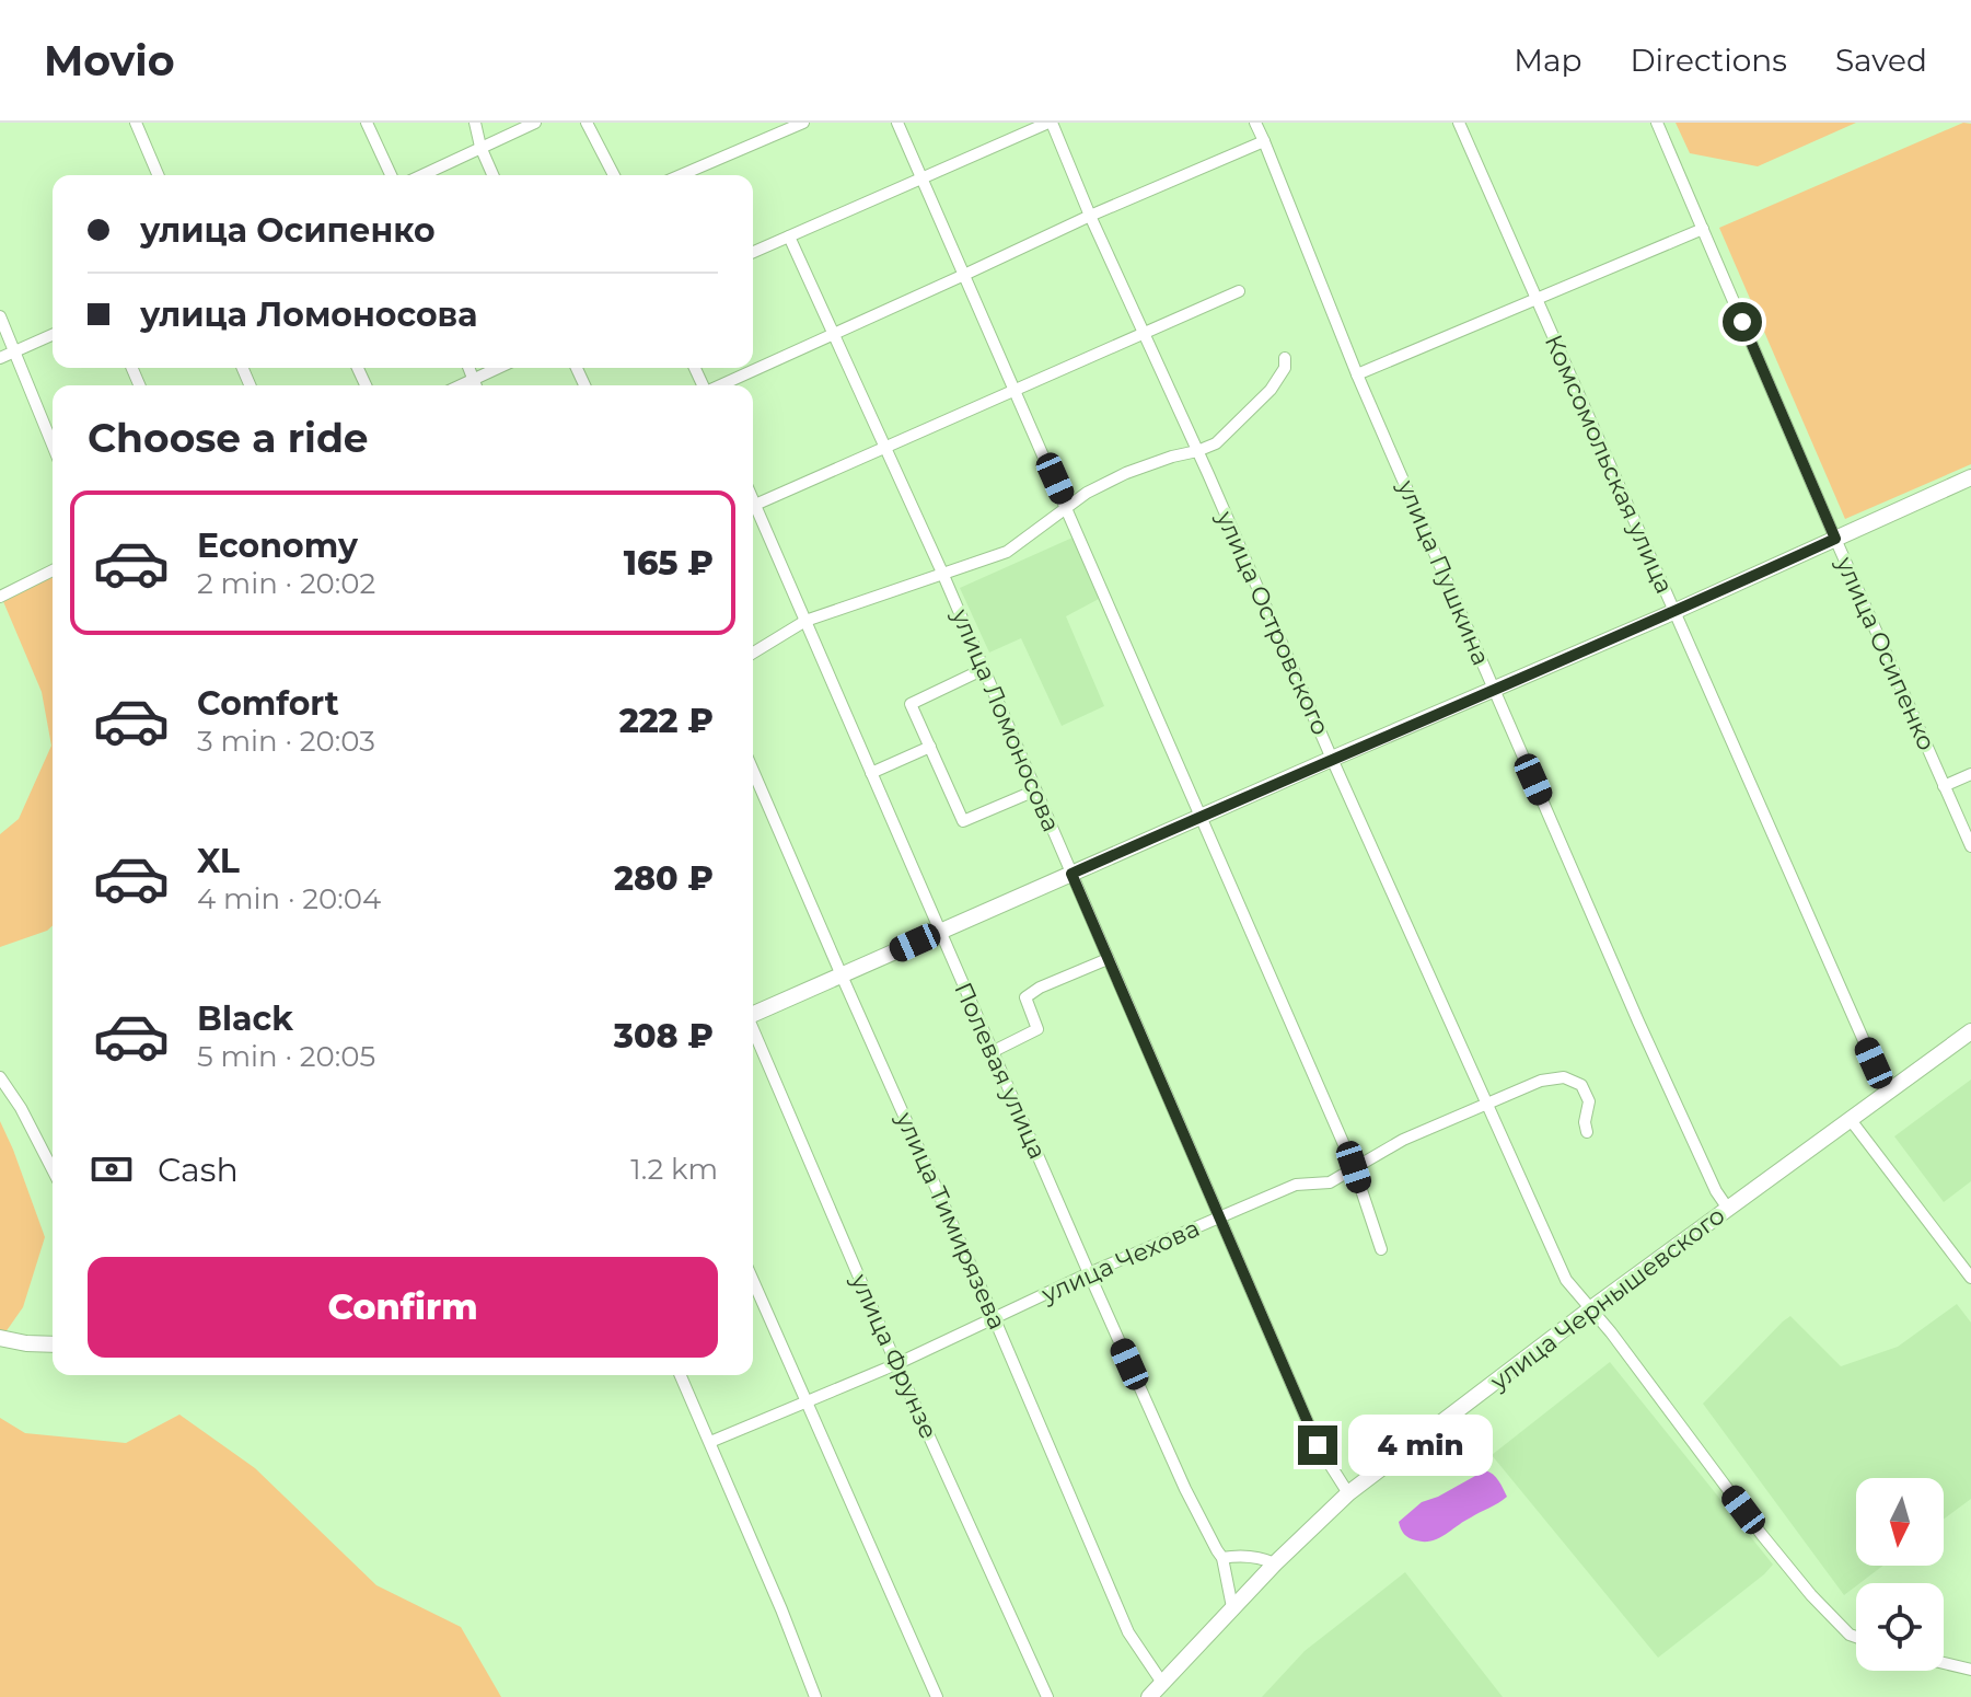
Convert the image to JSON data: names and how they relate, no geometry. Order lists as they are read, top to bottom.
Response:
{
  "streets": {
    "street": [
      "Комсомольская улица",
      "улица Пушкина",
      "улица Островского",
      "улица Осипенко",
      "улица Ломоносова",
      "Полевая улица",
      "улица Тимирязева",
      "улица Чехова",
      "улица Чернышевского",
      "улица Фрунзе"
    ]
  },
  "crossings": [
    ["Комсомольская улица", "улица Чернышевского"],
    ["улица Пушкина", "улица Чернышевского"],
    ["улица Островского", "улица Чехова"],
    ["улица Островского", "улица Чернышевского"],
    ["улица Ломоносова", "улица Чехова"],
    ["улица Ломоносова", "улица Чернышевского"],
    ["Полевая улица", "улица Чехова"],
    ["Полевая улица", "улица Чернышевского"],
    ["улица Тимирязева", "улица Чехова"],
    ["улица Тимирязева", "улица Чернышевского"],
    ["улица Чехова", "улица Фрунзе"]
  ],
  "north": "bottom",
  "page": {
    "header": "Movio",
    "nav": ["Map", "Directions", "Saved"],
    "banner": ["улица Осипенко", "улица Ломоносова"],
    "heading": "Choose a ride",
    "list": [
      {
        "name": "Economy",
        "note": "2 min · 20:02",
        "value": "165 ₽"
      },
      {
        "name": "Comfort",
        "note": "3 min · 20:03",
        "value": "222 ₽"
      },
      {
        "name": "XL",
        "note": "4 min · 20:04",
        "value": "280 ₽"
      },
      {
        "name": "Black",
        "note": "5 min · 20:05",
        "value": "308 ₽"
      }
    ],
    "pay": ["Cash", "1.2 km"],
    "buttons": "Confirm",
    "bubble": "4 min"
  }
}
